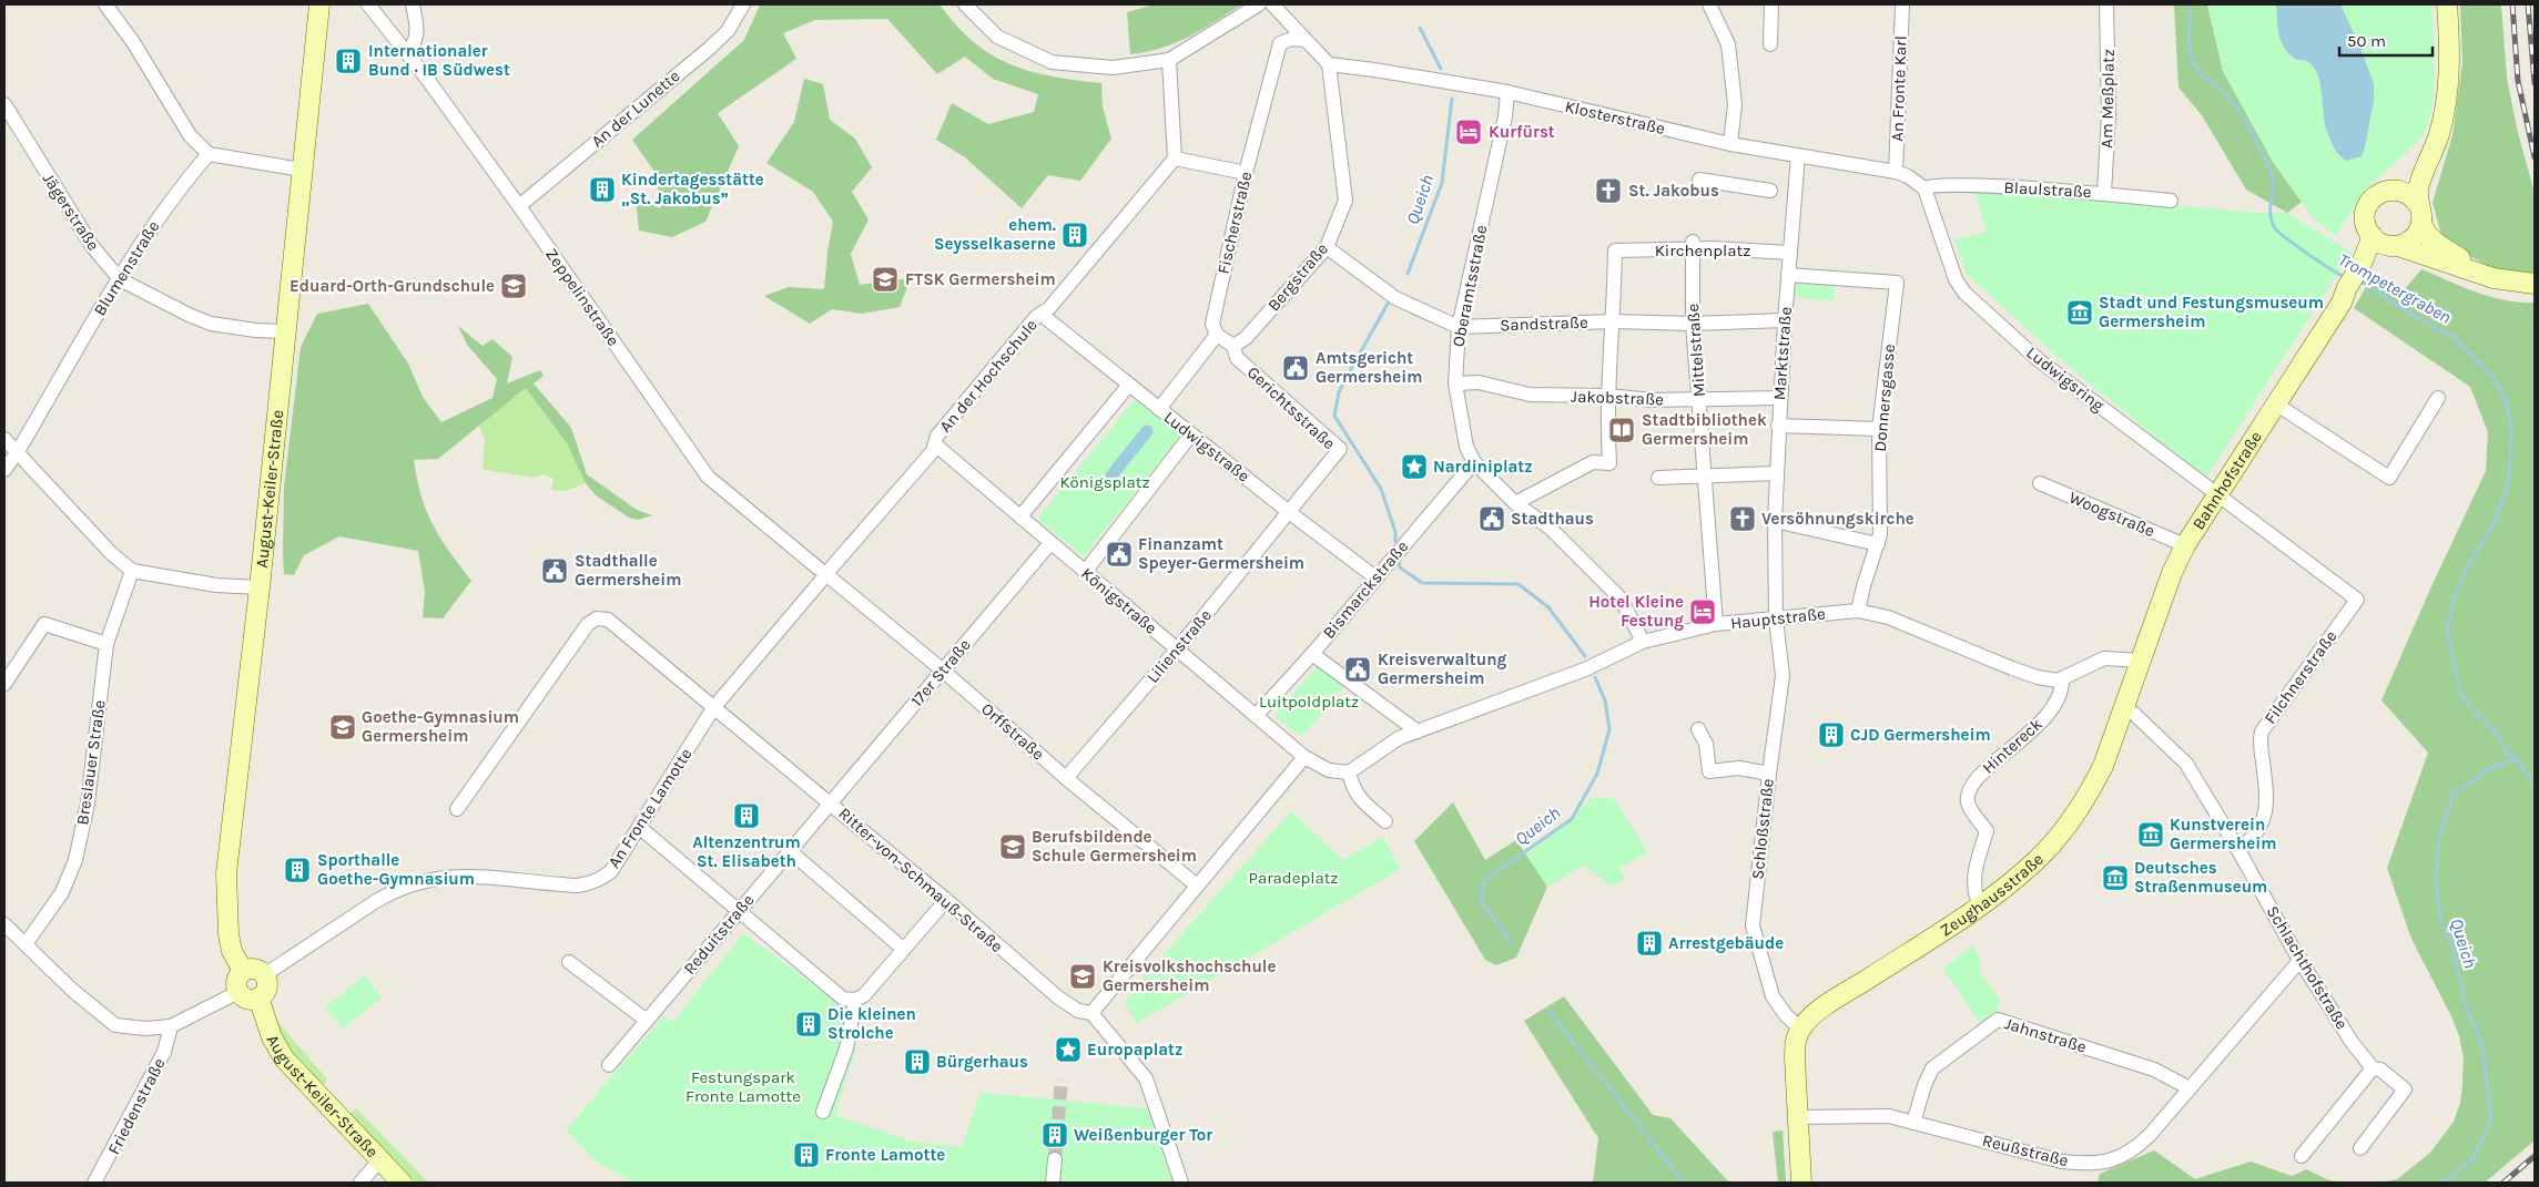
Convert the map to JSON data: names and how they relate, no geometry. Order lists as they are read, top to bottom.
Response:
{
  "streets": {
    "street": [
      "An Fronte Karl",
      "Am Meßplatz",
      "An der Lunette",
      "Klosterstraße",
      "Blaulstraße",
      "Jägerstraße",
      "Fischerstraße",
      "Kirchenplatz",
      "Blumenstraße",
      "Bergstraße",
      "Oberamtsstraße",
      "Zeppelinstraße",
      "Sandstraße",
      "Mittelstraße",
      "Marktstraße",
      "An der Hochschule",
      "Ludwigsring",
      "Jakobstraße",
      "Donnersgasse",
      "Gerichtsstraße",
      "Ludwigstraße",
      "Bahnhofstraße",
      "August-Keiler-Straße",
      "Woogstraße",
      "Bismarckstraße",
      "Königstraße",
      "Hauptstraße",
      "Lilienstraße",
      "17er Straße",
      "Filchnerstraße",
      "Orffstraße",
      "Hintereck",
      "Breslauer Straße",
      "An Fronte Lamotte",
      "Schloßstraße",
      "Ritter-von-Schmauß-Straße",
      "Zeughausstraße",
      "Reduitstraße",
      "Schlachthofstraße",
      "Jahnstraße",
      "Friedenstraße",
      "Reußstraße"
    ]
  },
  "crossings": [
    ["An Fronte Karl", "Klosterstraße"],
    ["Am Meßplatz", "Blaulstraße"],
    ["An der Lunette", "Zeppelinstraße"],
    ["Klosterstraße", "Blaulstraße"],
    ["Klosterstraße", "Bergstraße"],
    ["Klosterstraße", "Oberamtsstraße"],
    ["Klosterstraße", "Marktstraße"],
    ["Klosterstraße", "Ludwigsring"],
    ["Blaulstraße", "Ludwigsring"],
    ["Jägerstraße", "Blumenstraße"],
    ["Jägerstraße", "August-Keiler-Straße"],
    ["Fischerstraße", "Gerichtsstraße"],
    ["Kirchenplatz", "Mittelstraße"],
    ["Kirchenplatz", "Marktstraße"],
    ["Bergstraße", "Sandstraße"],
    ["Bergstraße", "Gerichtsstraße"],
    ["Oberamtsstraße", "Sandstraße"],
    ["Oberamtsstraße", "Jakobstraße"],
    ["Oberamtsstraße", "Bismarckstraße"],
    ["Oberamtsstraße", "Hauptstraße"],
    ["Zeppelinstraße", "An der Hochschule"],
    ["Zeppelinstraße", "Orffstraße"],
    ["Zeppelinstraße", "An Fronte Lamotte"],
    ["Sandstraße", "Mittelstraße"],
    ["Sandstraße", "Marktstraße"],
    ["Mittelstraße", "Jakobstraße"],
    ["Mittelstraße", "Hauptstraße"],
    ["Marktstraße", "Jakobstraße"],
    ["Marktstraße", "Donnersgasse"],
    ["Marktstraße", "Hauptstraße"],
    ["Marktstraße", "Schloßstraße"],
    ["An der Hochschule", "Ludwigstraße"],
    ["An der Hochschule", "Königstraße"],
    ["An der Hochschule", "Orffstraße"],
    ["An der Hochschule", "An Fronte Lamotte"],
    ["Ludwigsring", "Bahnhofstraße"],
    ["Ludwigsring", "Filchnerstraße"],
    ["Donnersgasse", "Hauptstraße"],
    ["Gerichtsstraße", "Ludwigstraße"],
    ["Gerichtsstraße", "Lilienstraße"],
    ["Ludwigstraße", "Bismarckstraße"],
    ["Ludwigstraße", "Lilienstraße"],
    ["Bahnhofstraße", "Woogstraße"],
    ["Bahnhofstraße", "Hauptstraße"],
    ["Bahnhofstraße", "Zeughausstraße"],
    ["Bahnhofstraße", "Schlachthofstraße"],
    ["August-Keiler-Straße", "An Fronte Lamotte"],
    ["Bismarckstraße", "Königstraße"],
    ["Königstraße", "Lilienstraße"],
    ["Königstraße", "17er Straße"],
    ["Hauptstraße", "Hintereck"],
    ["Hauptstraße", "Schloßstraße"],
    ["Lilienstraße", "Orffstraße"],
    ["17er Straße", "Orffstraße"],
    ["17er Straße", "Ritter-von-Schmauß-Straße"],
    ["17er Straße", "Reduitstraße"],
    ["Filchnerstraße", "Schlachthofstraße"],
    ["Orffstraße", "An Fronte Lamotte"],
    ["Hintereck", "Zeughausstraße"],
    ["An Fronte Lamotte", "Ritter-von-Schmauß-Straße"],
    ["Schloßstraße", "Zeughausstraße"],
    ["Ritter-von-Schmauß-Straße", "Reduitstraße"],
    ["Zeughausstraße", "Schlachthofstraße"],
    ["Schlachthofstraße", "Reußstraße"],
    ["Jahnstraße", "Reußstraße"]
  ],
  "water": ["Queich", "Trompetergraben"],
  "parks": [
    "Königsplatz",
    "Luitpoldplatz",
    "Paradeplatz",
    "Festungspark Fronte Lamotte"
  ],
  "places": {
    "building": [
      "Internationaler Bund · IB Südwest",
      "Kindertagesstätte „St. Jakobus”",
      "ehem. Seysselkaserne",
      "CJD Germersheim",
      "Altenzentrum St. Elisabeth",
      "Sporthalle Goethe-Gymnasium",
      "Arrestgebäude",
      "Die kleinen Strolche",
      "Bürgerhaus",
      "Weißenburger Tor",
      "Fronte Lamotte"
    ],
    "hotel": ["Kurfürst", "Hotel Kleine Festung"],
    "church": ["St. Jakobus", "Versöhnungskirche"],
    "school or university": [
      "FTSK Germersheim",
      "Eduard-Orth-Grundschule",
      "Goethe-Gymnasium Germersheim",
      "Berufsbildende Schule Germersheim",
      "Kreisvolkshochschule Germersheim"
    ],
    "museum": ["Stadt und Festungsmuseum Germersheim", "Kunstverein Germersheim", "Deutsches Straßenmuseum"],
    "public building": [
      "Amtsgericht Germersheim",
      "Stadthaus",
      "Finanzamt Speyer-Germersheim",
      "Stadthalle Germersheim",
      "Kreisverwaltung Germersheim"
    ],
    "library": ["Stadtbibliothek Germersheim"],
    "place": ["Nardiniplatz", "Europaplatz"]
  },
  "scale_bar": "50 m"
}
